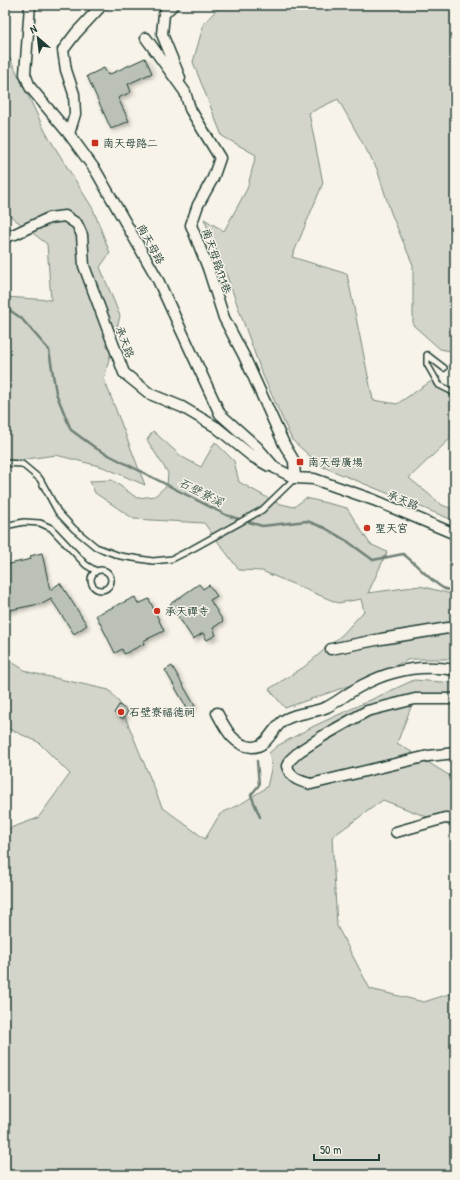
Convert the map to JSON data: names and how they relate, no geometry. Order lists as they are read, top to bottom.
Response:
{
  "streets": {
    "street": ["南天母路", "南天母路171巷", "承天路"]
  },
  "crossings": [
    ["南天母路", "南天母路171巷"],
    ["南天母路", "承天路"],
    ["南天母路171巷", "承天路"]
  ],
  "water": ["石壁寮溪"],
  "places": {
    "transit": ["南天母路二", "南天母廣場"],
    "other": ["聖天宮", "承天禪寺", "石壁寮福德祠"]
  },
  "scale_bar": "50 m",
  "north": "top left"
}
